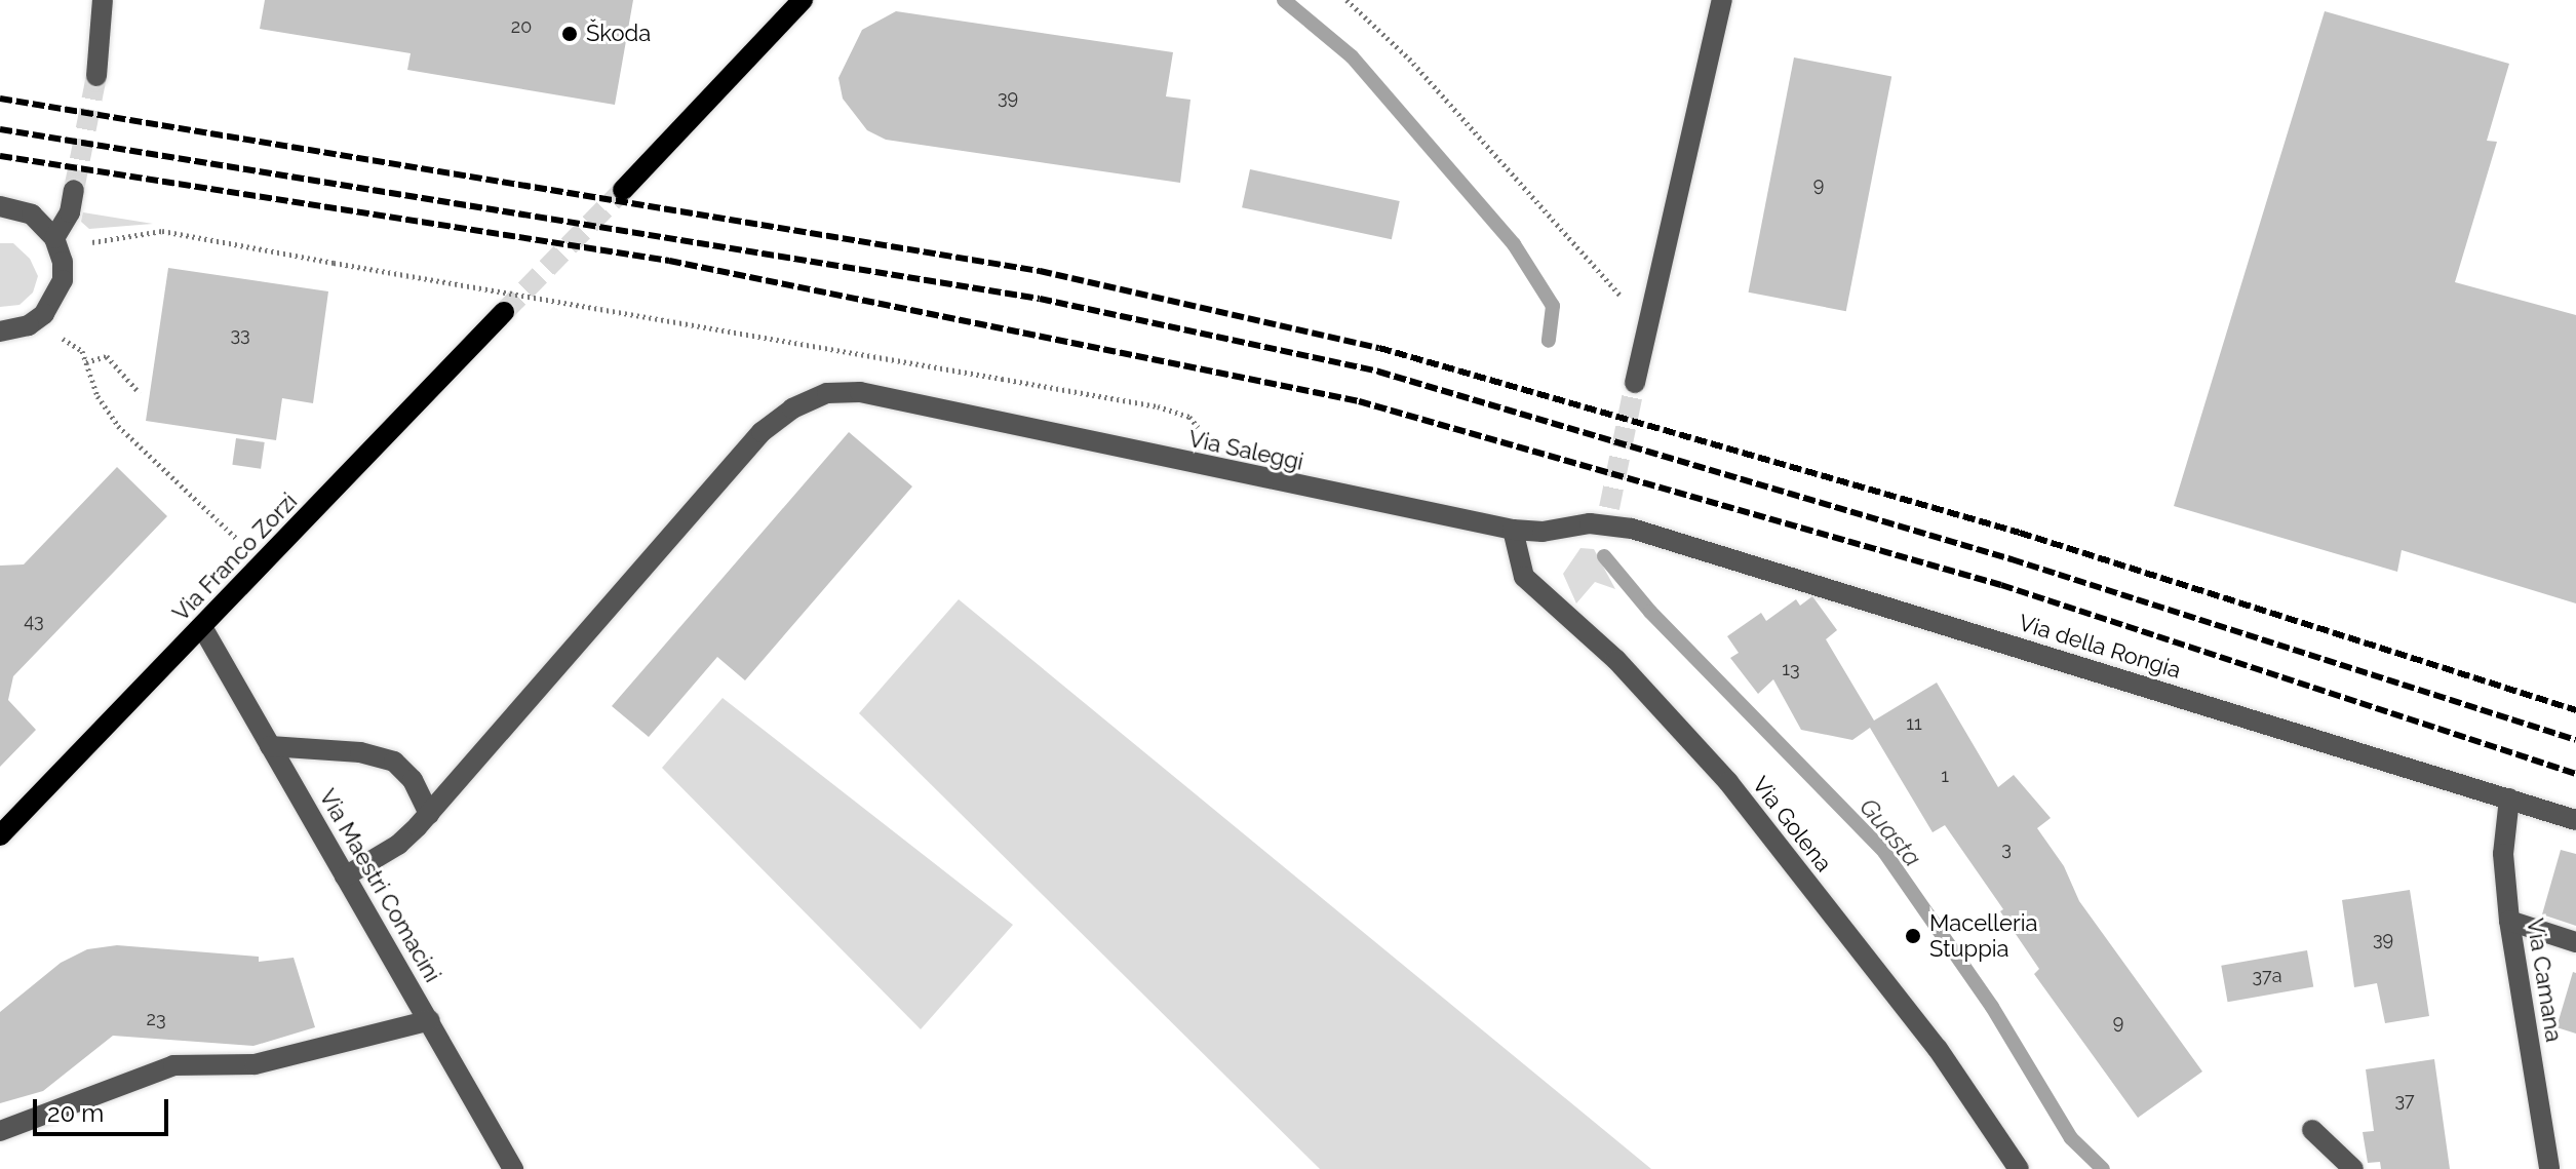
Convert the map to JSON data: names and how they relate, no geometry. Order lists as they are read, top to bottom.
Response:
{
  "streets": {
    "main road": ["Via Franco Zorzi"],
    "street": [
      "Via Saleggi",
      "Via della Rongia",
      "Via Golena",
      "Via Maestri Comacini",
      "Via Camana"
    ]
  },
  "crossings": [
    ["Via Saleggi", "Via della Rongia"],
    ["Via Saleggi", "Via Golena"],
    ["Via Saleggi", "Via Maestri Comacini"],
    ["Via Franco Zorzi", "Via Maestri Comacini"],
    ["Via della Rongia", "Via Camana"]
  ],
  "water": ["Guasta"],
  "places": ["Škoda", "Macelleria Stuppia"],
  "house_numbers": [
    "20",
    "39",
    "9",
    "33",
    "43",
    "13",
    "11",
    "1",
    "3",
    "39",
    "37a",
    "23",
    "9",
    "37"
  ],
  "scale_bar": "20 m"
}
